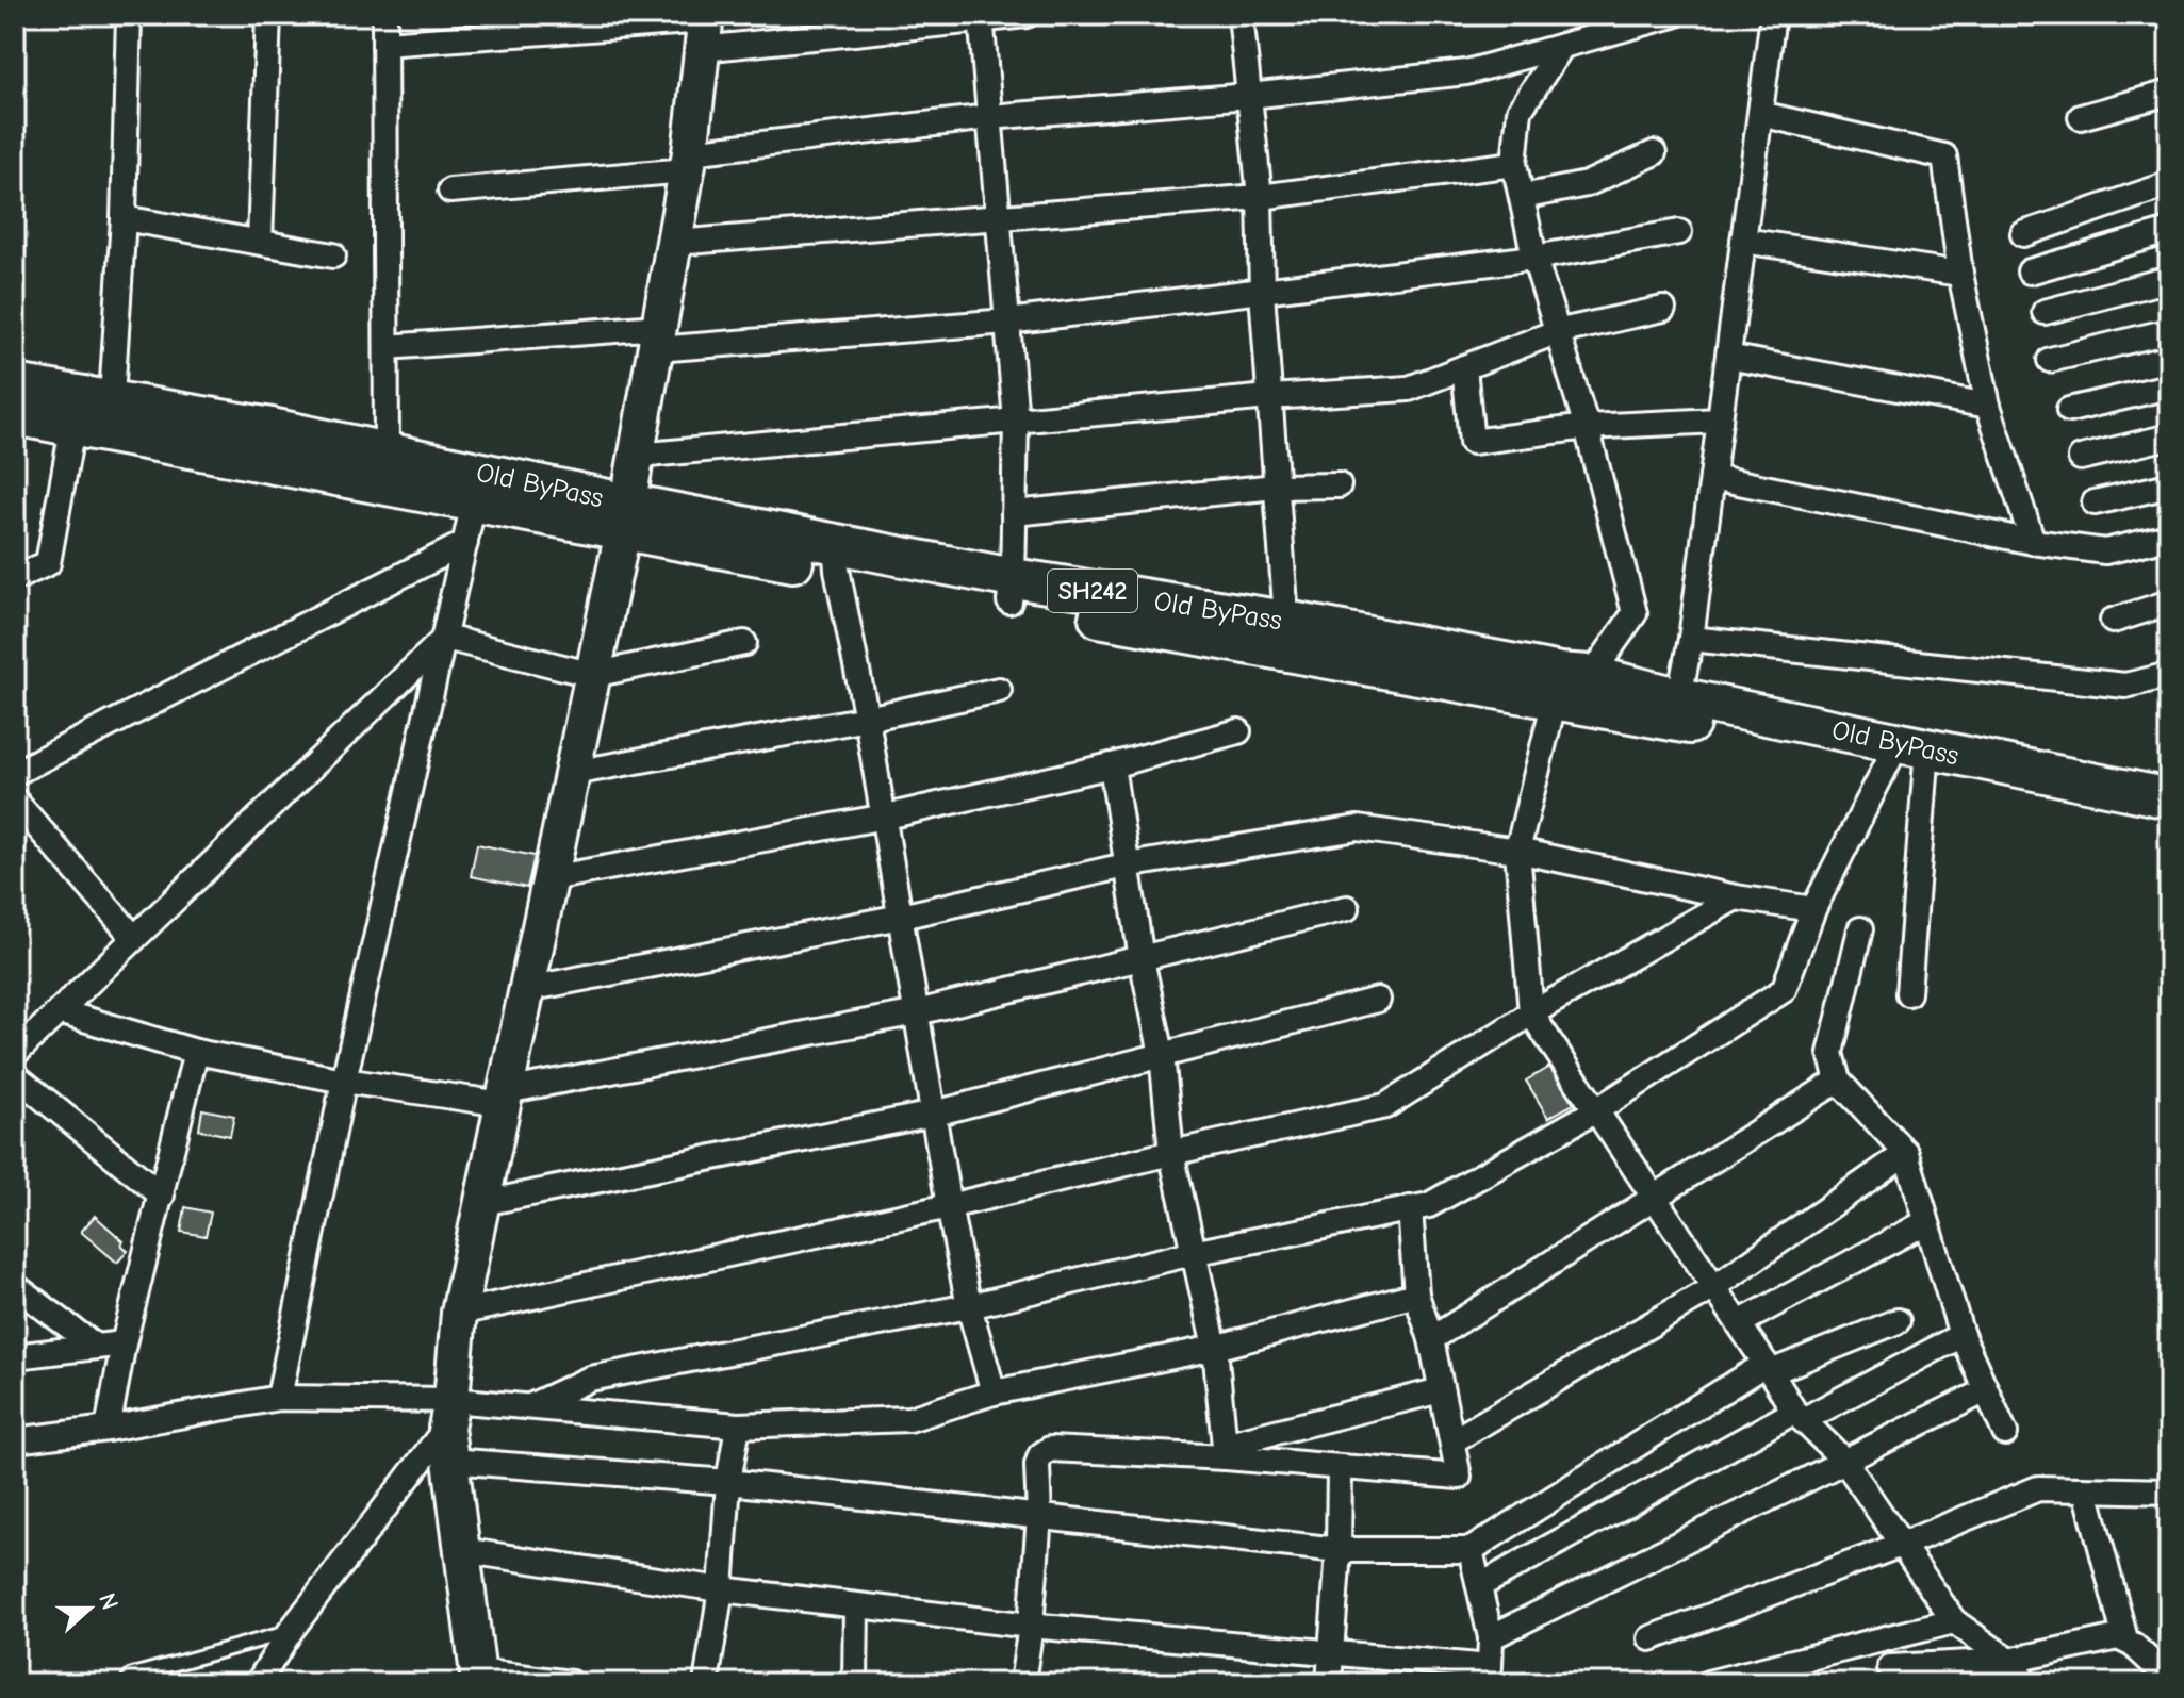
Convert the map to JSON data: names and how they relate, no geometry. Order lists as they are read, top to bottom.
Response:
{
  "streets": {
    "main road": ["Old ByPass", "SH242"]
  },
  "north": "right"
}
